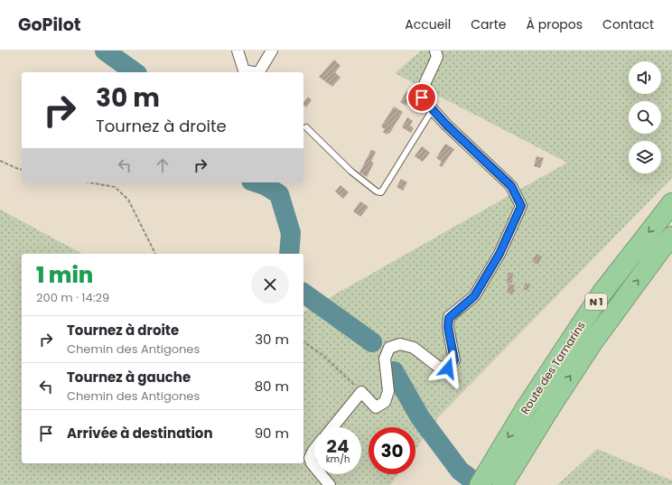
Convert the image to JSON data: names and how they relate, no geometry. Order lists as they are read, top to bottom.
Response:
{
  "streets": {
    "highway": ["N 1", "Route des Tamarins"]
  },
  "page": {
    "header": "GoPilot",
    "nav": [
      "Accueil",
      "Carte",
      "À propos",
      "Contact"
    ],
    "turn": ["30 m", "Tournez à droite"],
    "heading": ["1 min", "200 m · 14:29"],
    "list": [
      {
        "name": "Tournez à droite",
        "note": "Chemin des Antigones",
        "value": "30 m"
      },
      {
        "name": "Tournez à gauche",
        "note": "Chemin des Antigones",
        "value": "80 m"
      },
      {
        "name": "Arrivée à destination",
        "value": "90 m"
      }
    ],
    "speed": "24 km/h",
    "limit": "30"
  }
}
